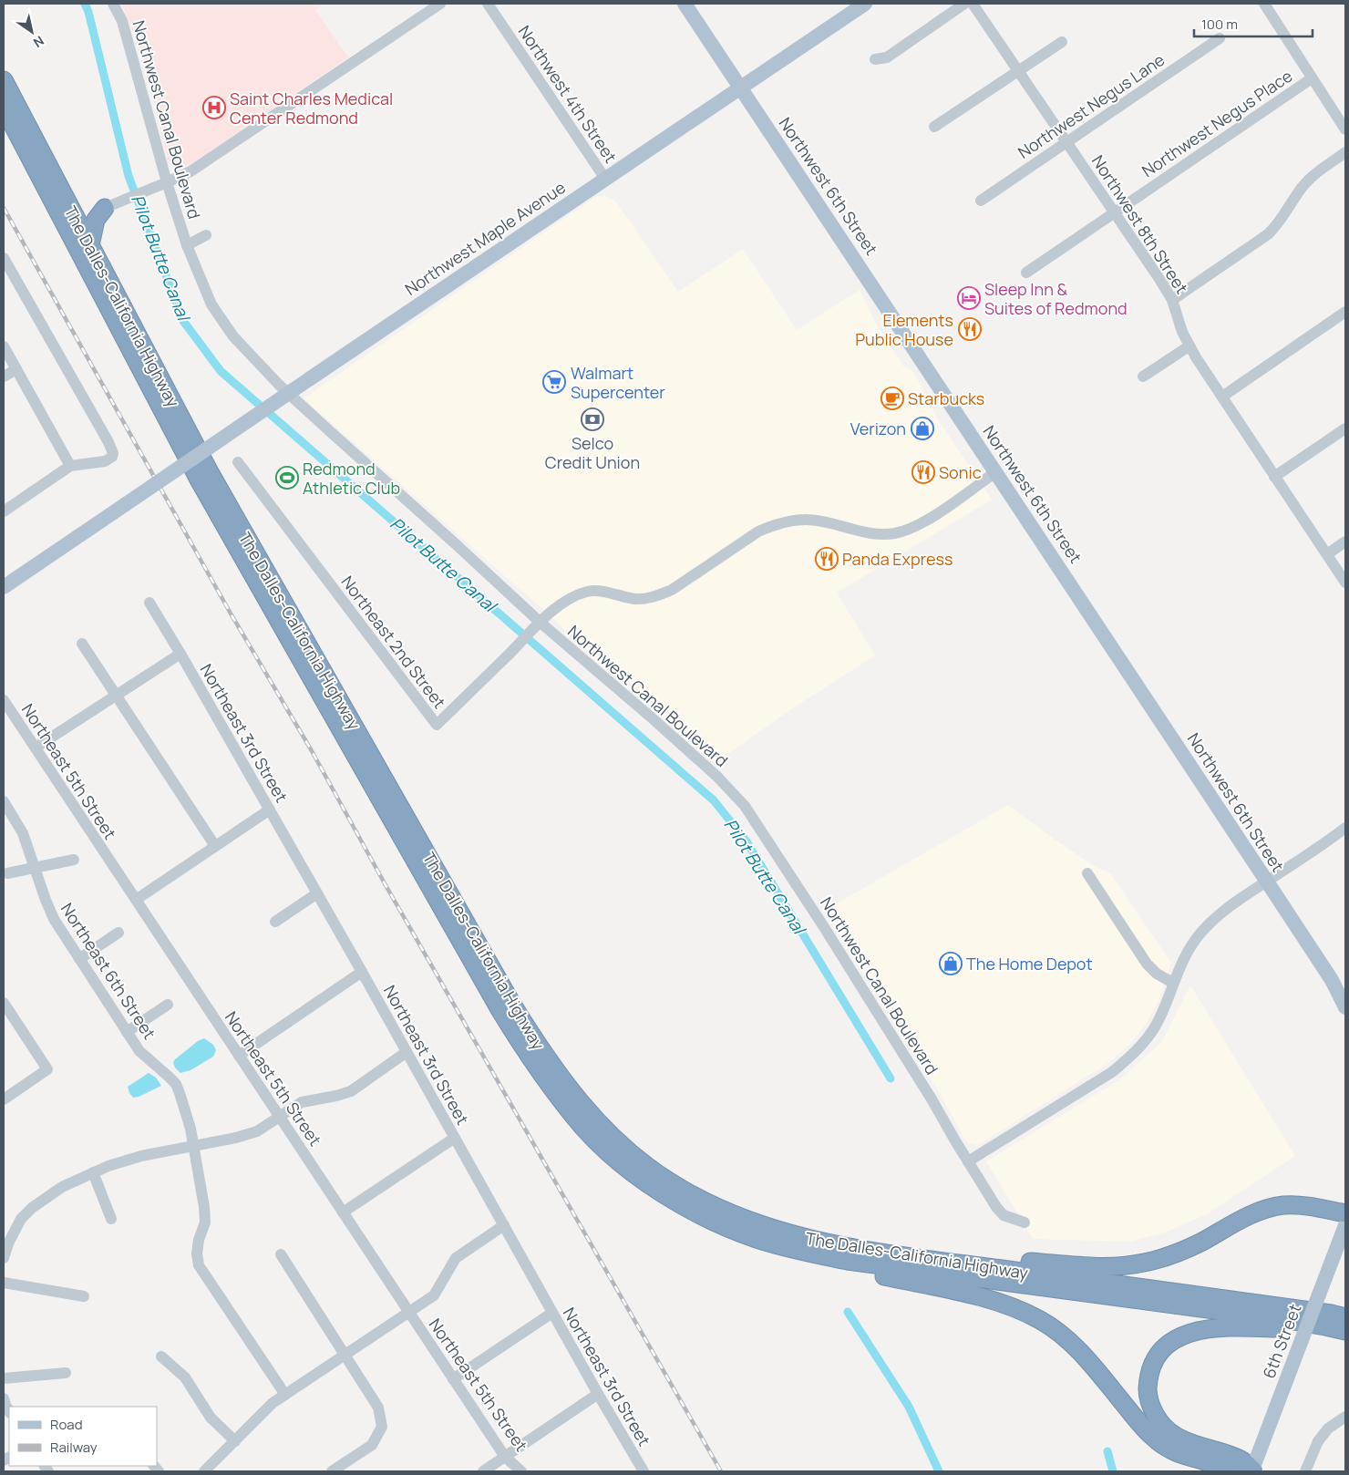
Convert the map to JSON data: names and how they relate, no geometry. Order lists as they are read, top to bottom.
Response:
{
  "streets": {
    "highway": ["The Dalles-California Highway"],
    "main road": ["Northwest 6th Street", "Northwest Maple Avenue", "6th Street"],
    "street": [
      "Northwest 4th Street",
      "Northwest Negus Lane",
      "Northwest Canal Boulevard",
      "Northwest Negus Place",
      "Northwest 8th Street",
      "Northeast 2nd Street",
      "Northeast 3rd Street",
      "Northeast 5th Street",
      "Northeast 6th Street"
    ]
  },
  "crossings": [
    ["Northwest 4th Street", "Northwest Maple Avenue"],
    ["Northwest Negus Lane", "Northwest 8th Street"],
    ["Northwest Canal Boulevard", "Northeast 2nd Street"],
    ["Northwest Negus Place", "Northwest 8th Street"],
    ["Northwest 6th Street", "Northwest Maple Avenue"],
    ["Northwest 6th Street", "Northeast 2nd Street"]
  ],
  "water": ["Pilot Butte Canal"],
  "places": {
    "hospital": ["Saint Charles Medical Center Redmond"],
    "hotel": ["Sleep Inn & Suites of Redmond"],
    "restaurant": ["Elements Public House", "Sonic", "Panda Express"],
    "supermarket": ["Walmart Supercenter"],
    "cafe": ["Starbucks"],
    "bank": ["Selco Credit Union"],
    "shop": ["Verizon", "The Home Depot"],
    "sports": ["Redmond Athletic Club"]
  },
  "legend": ["Road", "Railway"],
  "scale_bar": "100 m",
  "north": "bottom right"
}
